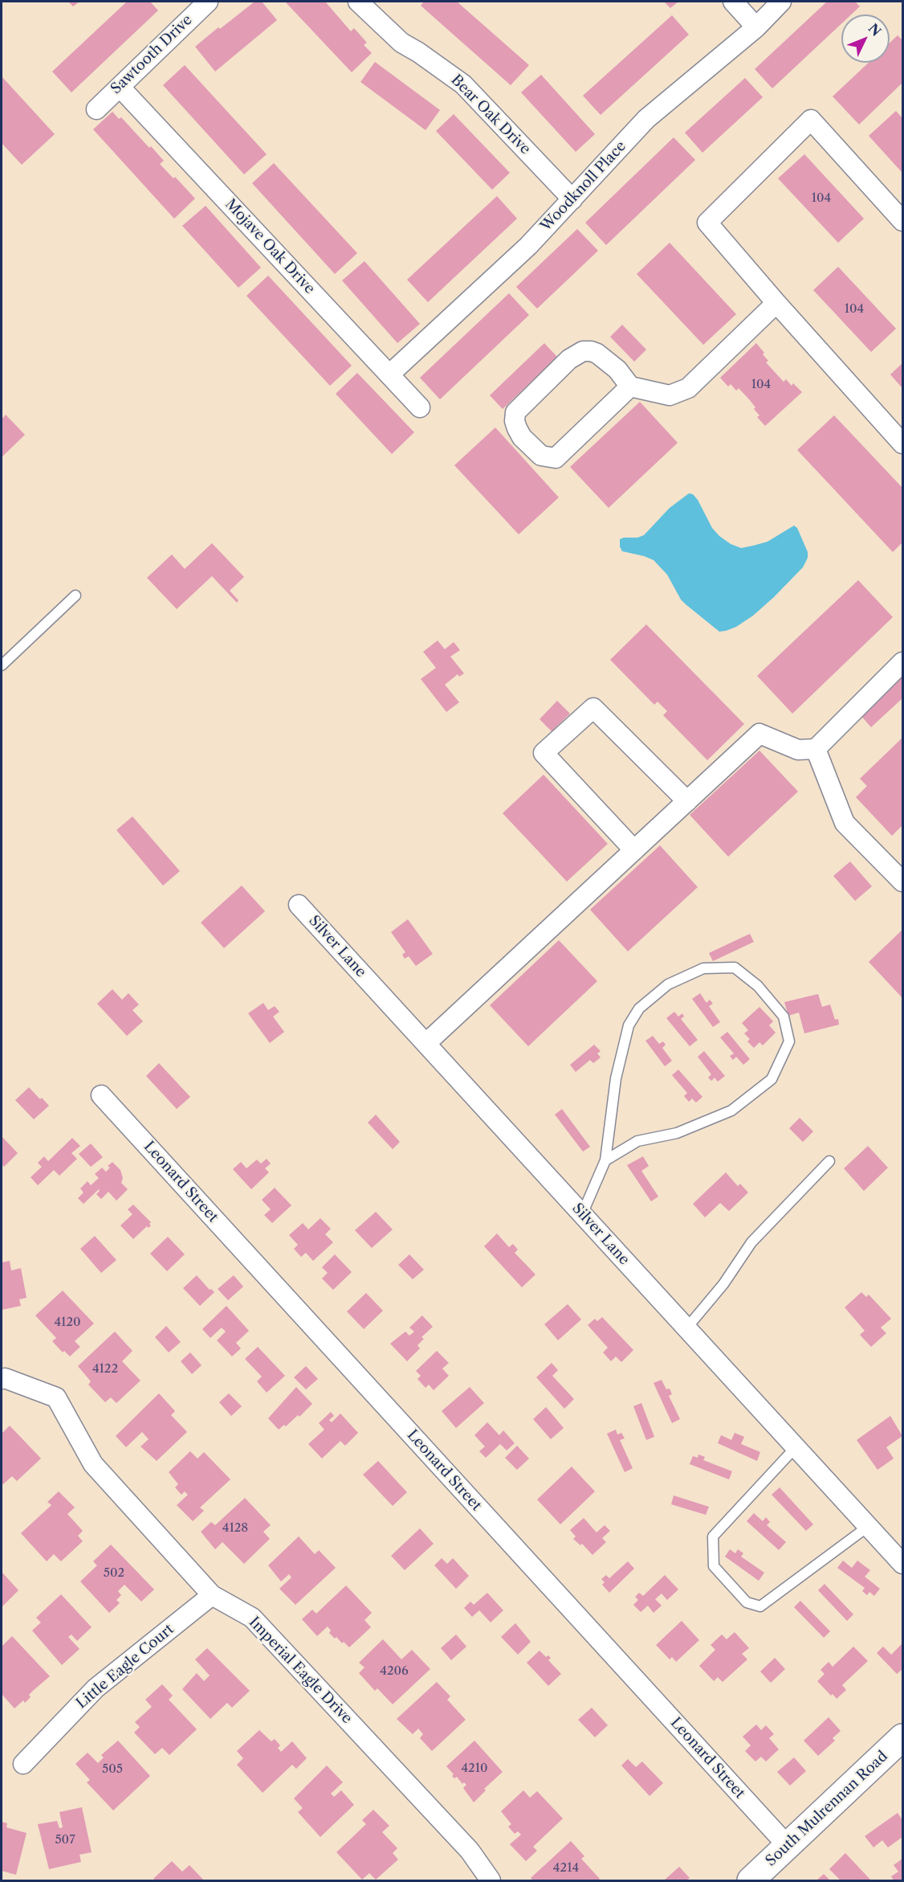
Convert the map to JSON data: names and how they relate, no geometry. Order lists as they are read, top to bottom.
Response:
{
  "streets": {
    "street": [
      "Sawtooth Drive",
      "Bear Oak Drive",
      "Woodknoll Place",
      "Mojave Oak Drive",
      "Silver Lane",
      "Leonard Street",
      "Little Eagle Court",
      "Imperial Eagle Drive",
      "South Mulrennan Road"
    ]
  },
  "crossings": [
    ["Sawtooth Drive", "Mojave Oak Drive"],
    ["Bear Oak Drive", "Woodknoll Place"],
    ["Woodknoll Place", "Mojave Oak Drive"],
    ["Leonard Street", "South Mulrennan Road"],
    ["Little Eagle Court", "Imperial Eagle Drive"]
  ],
  "house_numbers": [
    "104",
    "104",
    "104",
    "4120",
    "4122",
    "4128",
    "502",
    "4206",
    "4210",
    "505",
    "507",
    "4214"
  ],
  "north": "top right"
}
